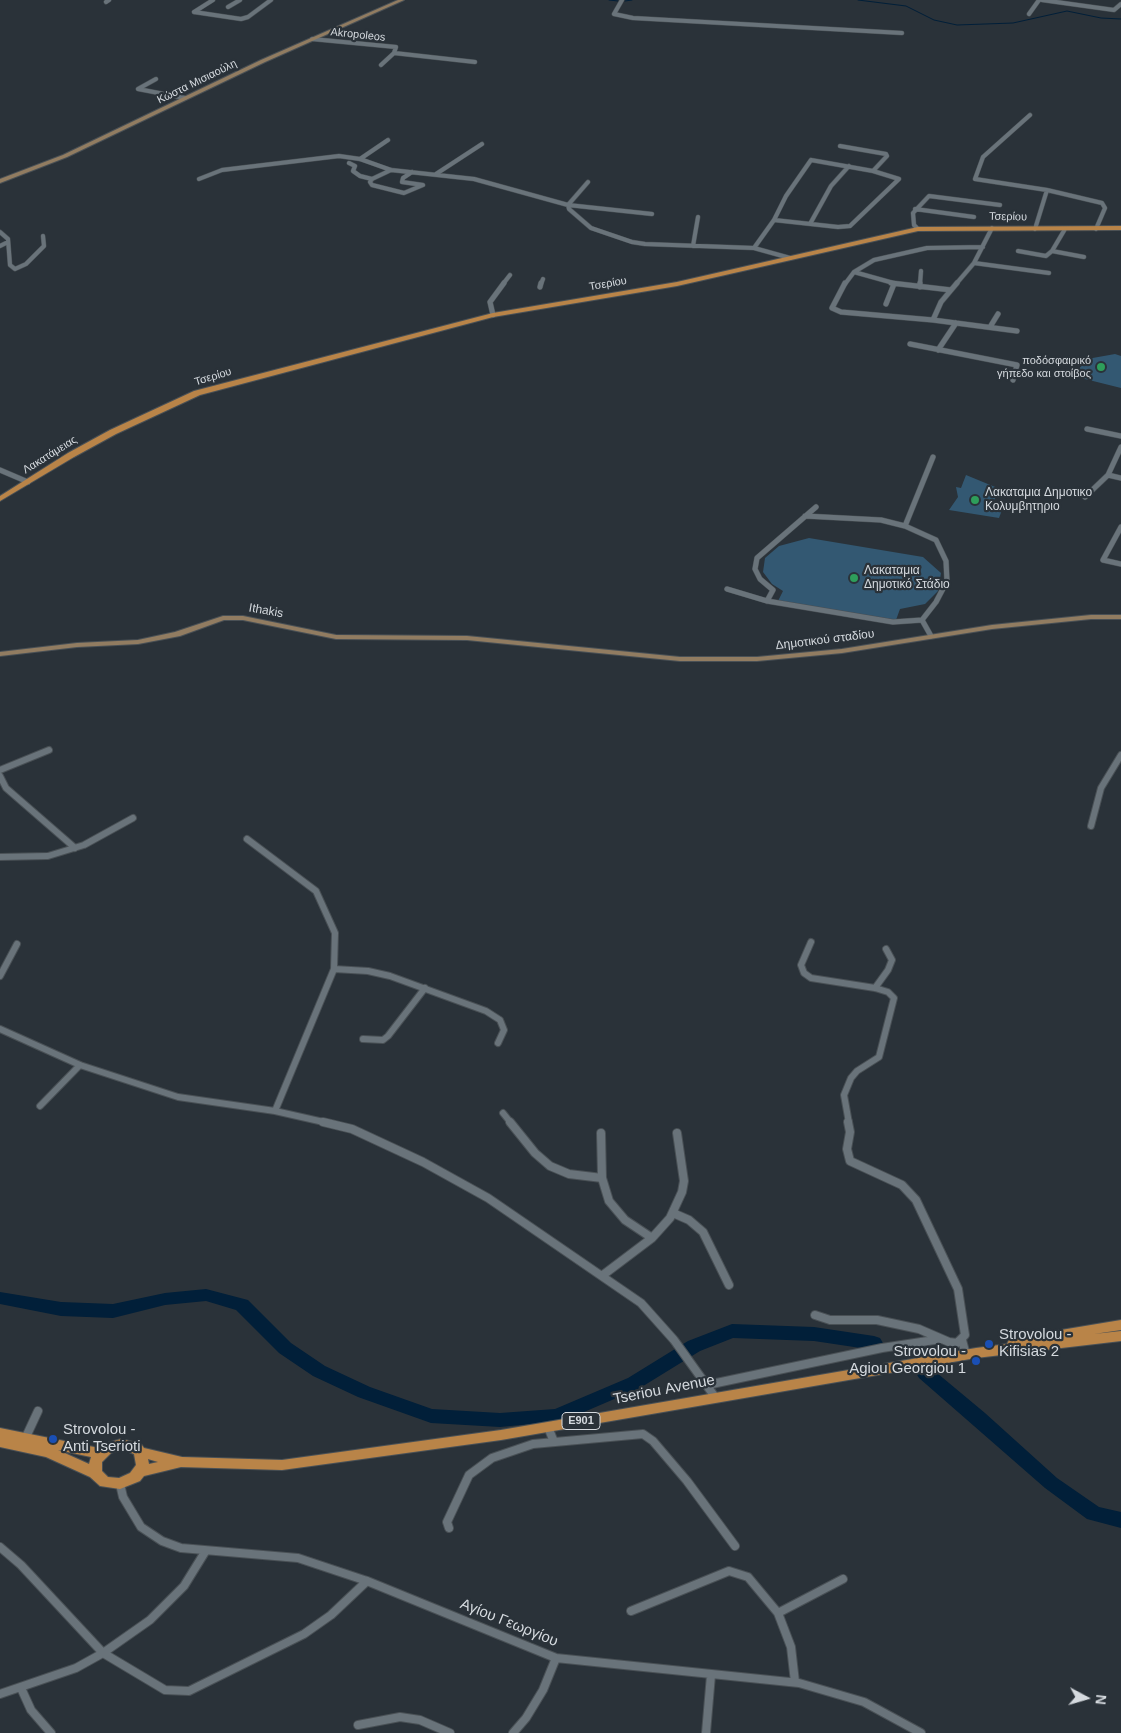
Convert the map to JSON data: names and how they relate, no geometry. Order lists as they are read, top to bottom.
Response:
{
  "streets": {
    "main road": [
      "Κώστα Μισιαούλη",
      "Τσερίου",
      "Λακατάμειας",
      "Ithakis",
      "Δημοτικού σταδίου",
      "Tseriou Avenue",
      "E901"
    ],
    "street": ["Akropoleos", "Αγίου Γεωργίου"]
  },
  "crossings": [
    ["Akropoleos", "Κώστα Μισιαούλη"],
    ["Τσερίου", "Λακατάμειας"],
    ["Ithakis", "Δημοτικού σταδίου"],
    ["Tseriou Avenue", "E901"],
    ["Tseriou Avenue", "Αγίου Γεωργίου"],
    ["E901", "Αγίου Γεωργίου"]
  ],
  "places": [
    "ποδόσφαιρικό γήπεδο και στοίβος",
    "Λακαταμια Δημοτικο Κολυμβητηριο",
    "Λακαταμια Δημοτικό Στάδιο",
    "Strovolou - Kifisias 2",
    "Strovolou - Agiou Georgiou 1",
    "Strovolou - Anti Tserioti"
  ],
  "north": "right"
}
